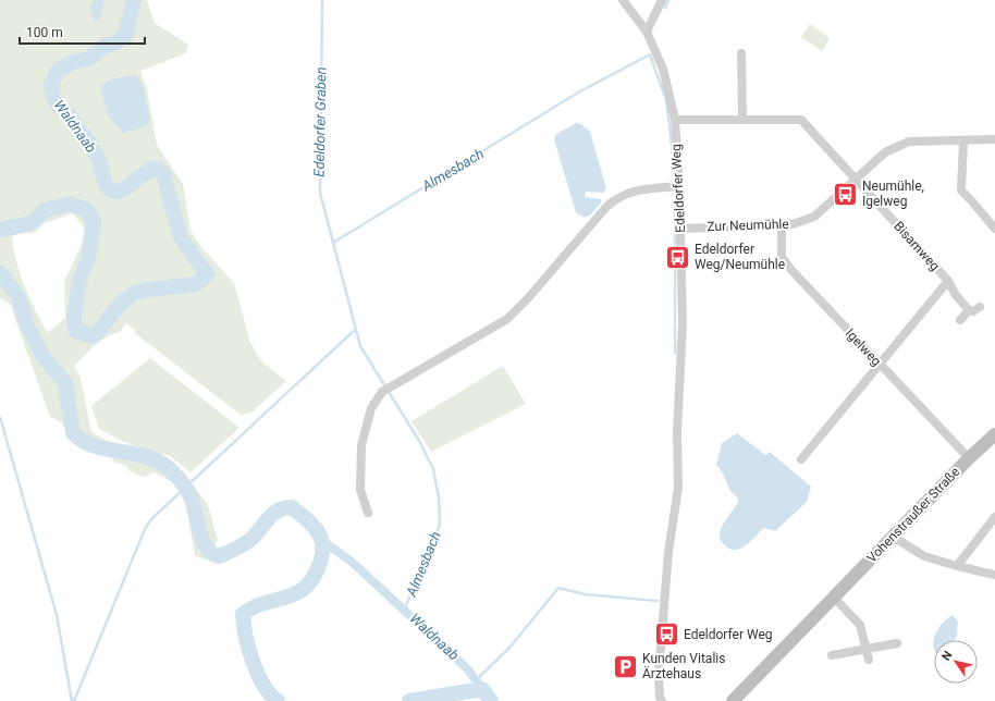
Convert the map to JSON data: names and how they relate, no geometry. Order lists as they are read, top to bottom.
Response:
{
  "streets": {
    "main road": ["Vohenstraußer Straße"],
    "street": [
      "Edeldorfer Weg",
      "Zur Neumühle",
      "Bisamweg",
      "Igelweg"
    ]
  },
  "crossings": [
    ["Edeldorfer Weg", "Zur Neumühle"],
    ["Edeldorfer Weg", "Bisamweg"],
    ["Zur Neumühle", "Bisamweg"],
    ["Zur Neumühle", "Igelweg"],
    ["Bisamweg", "Igelweg"],
    ["Igelweg", "Vohenstraußer Straße"]
  ],
  "water": ["Edeldorfer Graben", "Waldnaab", "Almesbach"],
  "places": {
    "bus stop": ["Neumühle, Igelweg", "Edeldorfer Weg/Neumühle", "Edeldorfer Weg"],
    "parking": ["Kunden Vitalis Ärztehaus"]
  },
  "scale_bar": "100 m",
  "north": "top left"
}
